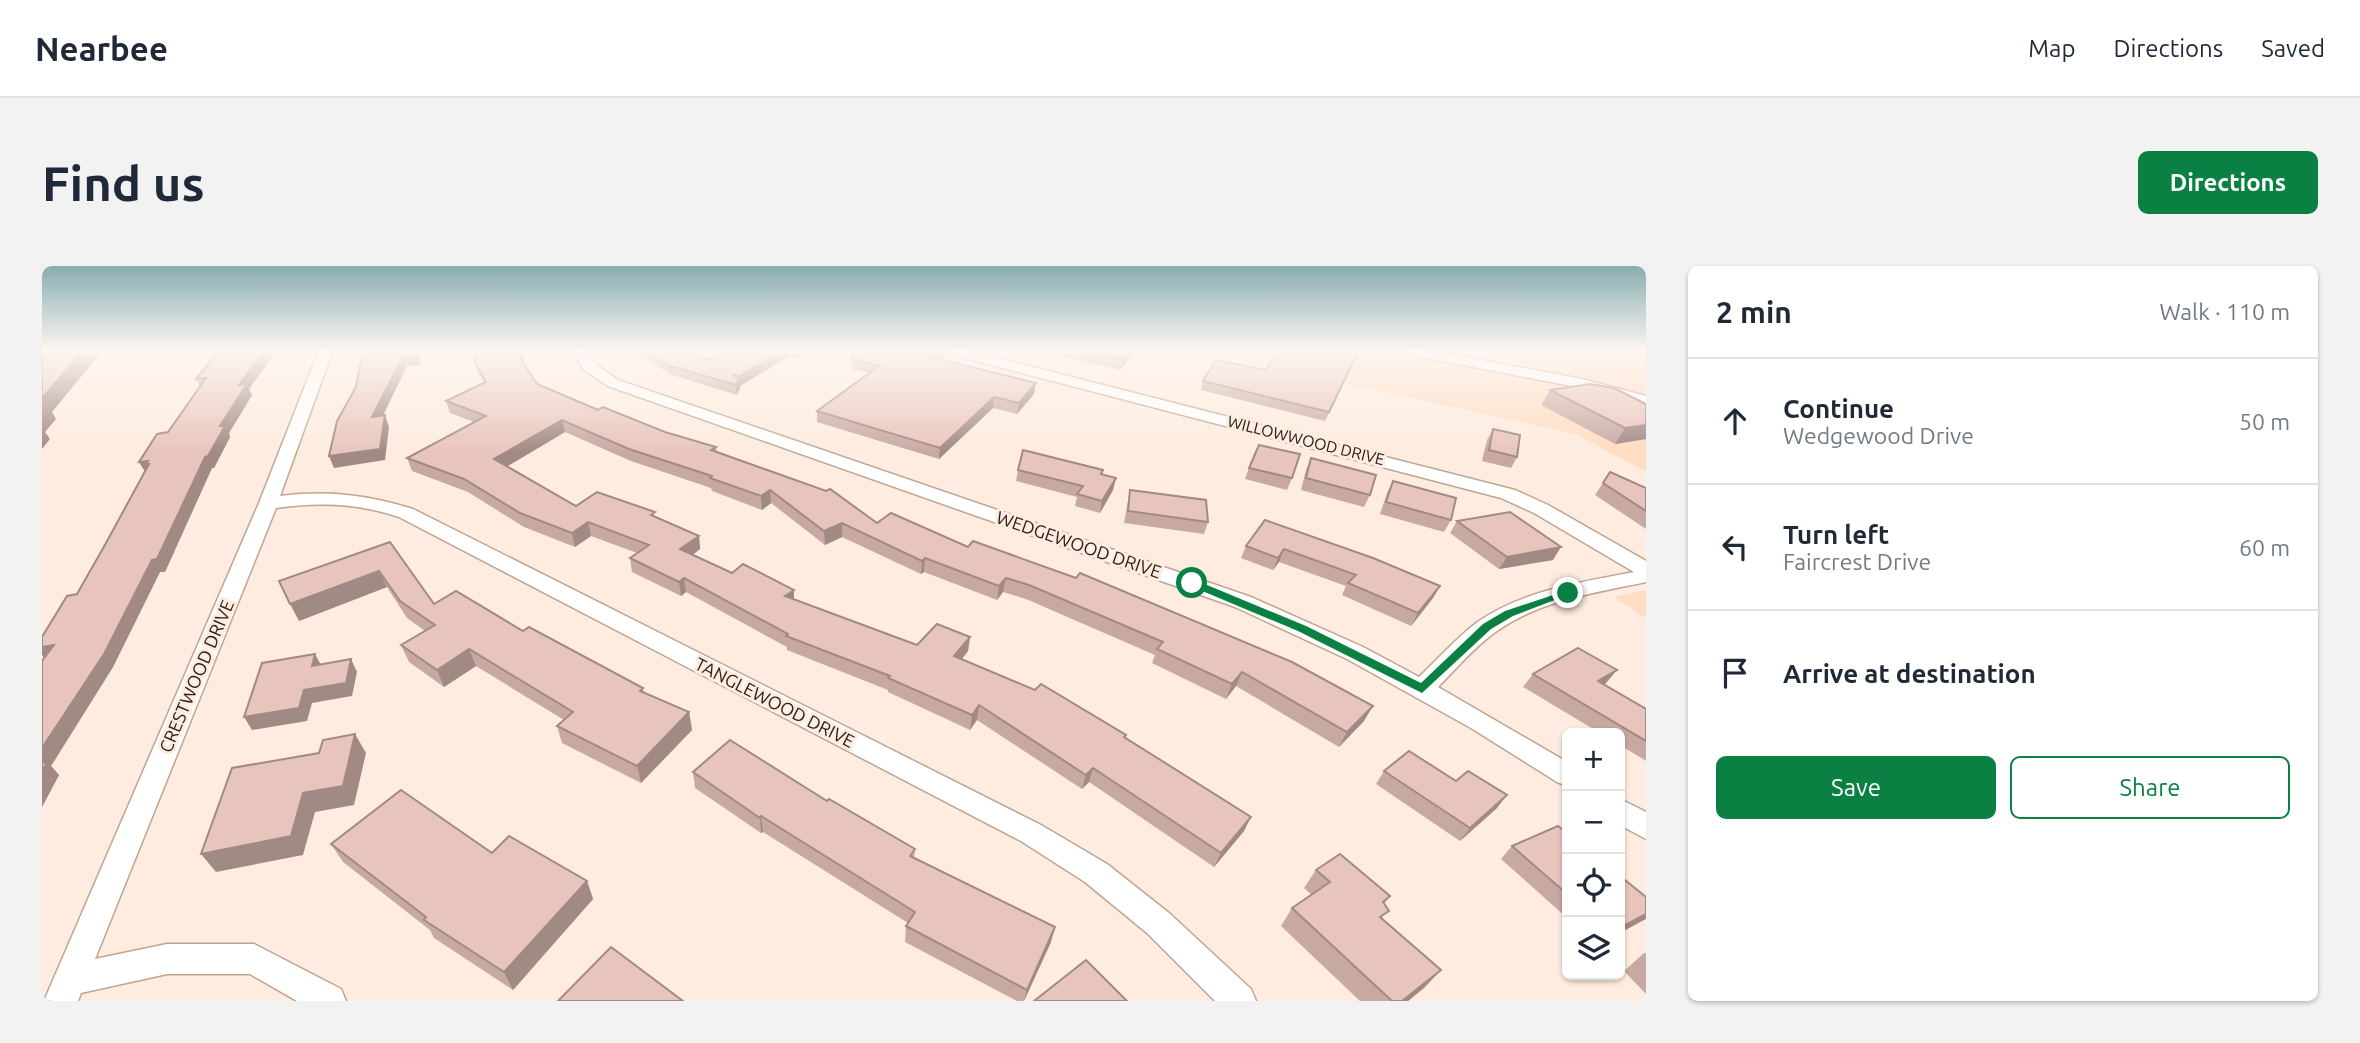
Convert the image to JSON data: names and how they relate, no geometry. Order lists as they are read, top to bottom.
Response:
{
  "streets": {
    "street": [
      "WILLOWWOOD DRIVE",
      "WEDGEWOOD DRIVE",
      "CRESTWOOD DRIVE",
      "TANGLEWOOD DRIVE"
    ]
  },
  "crossings": [
    ["CRESTWOOD DRIVE", "TANGLEWOOD DRIVE"]
  ],
  "page": {
    "header": "Nearbee",
    "nav": ["Map", "Directions", "Saved"],
    "buttons": [
      "Directions",
      ["Save", "Share"]
    ],
    "title": "Find us",
    "heading": ["2 min", "Walk · 110 m"],
    "list": [
      ["Continue", "Wedgewood Drive", "50 m"],
      ["Turn left", "Faircrest Drive", "60 m"],
      "Arrive at destination"
    ],
    "map_buttons": ["+", "−"]
  }
}
